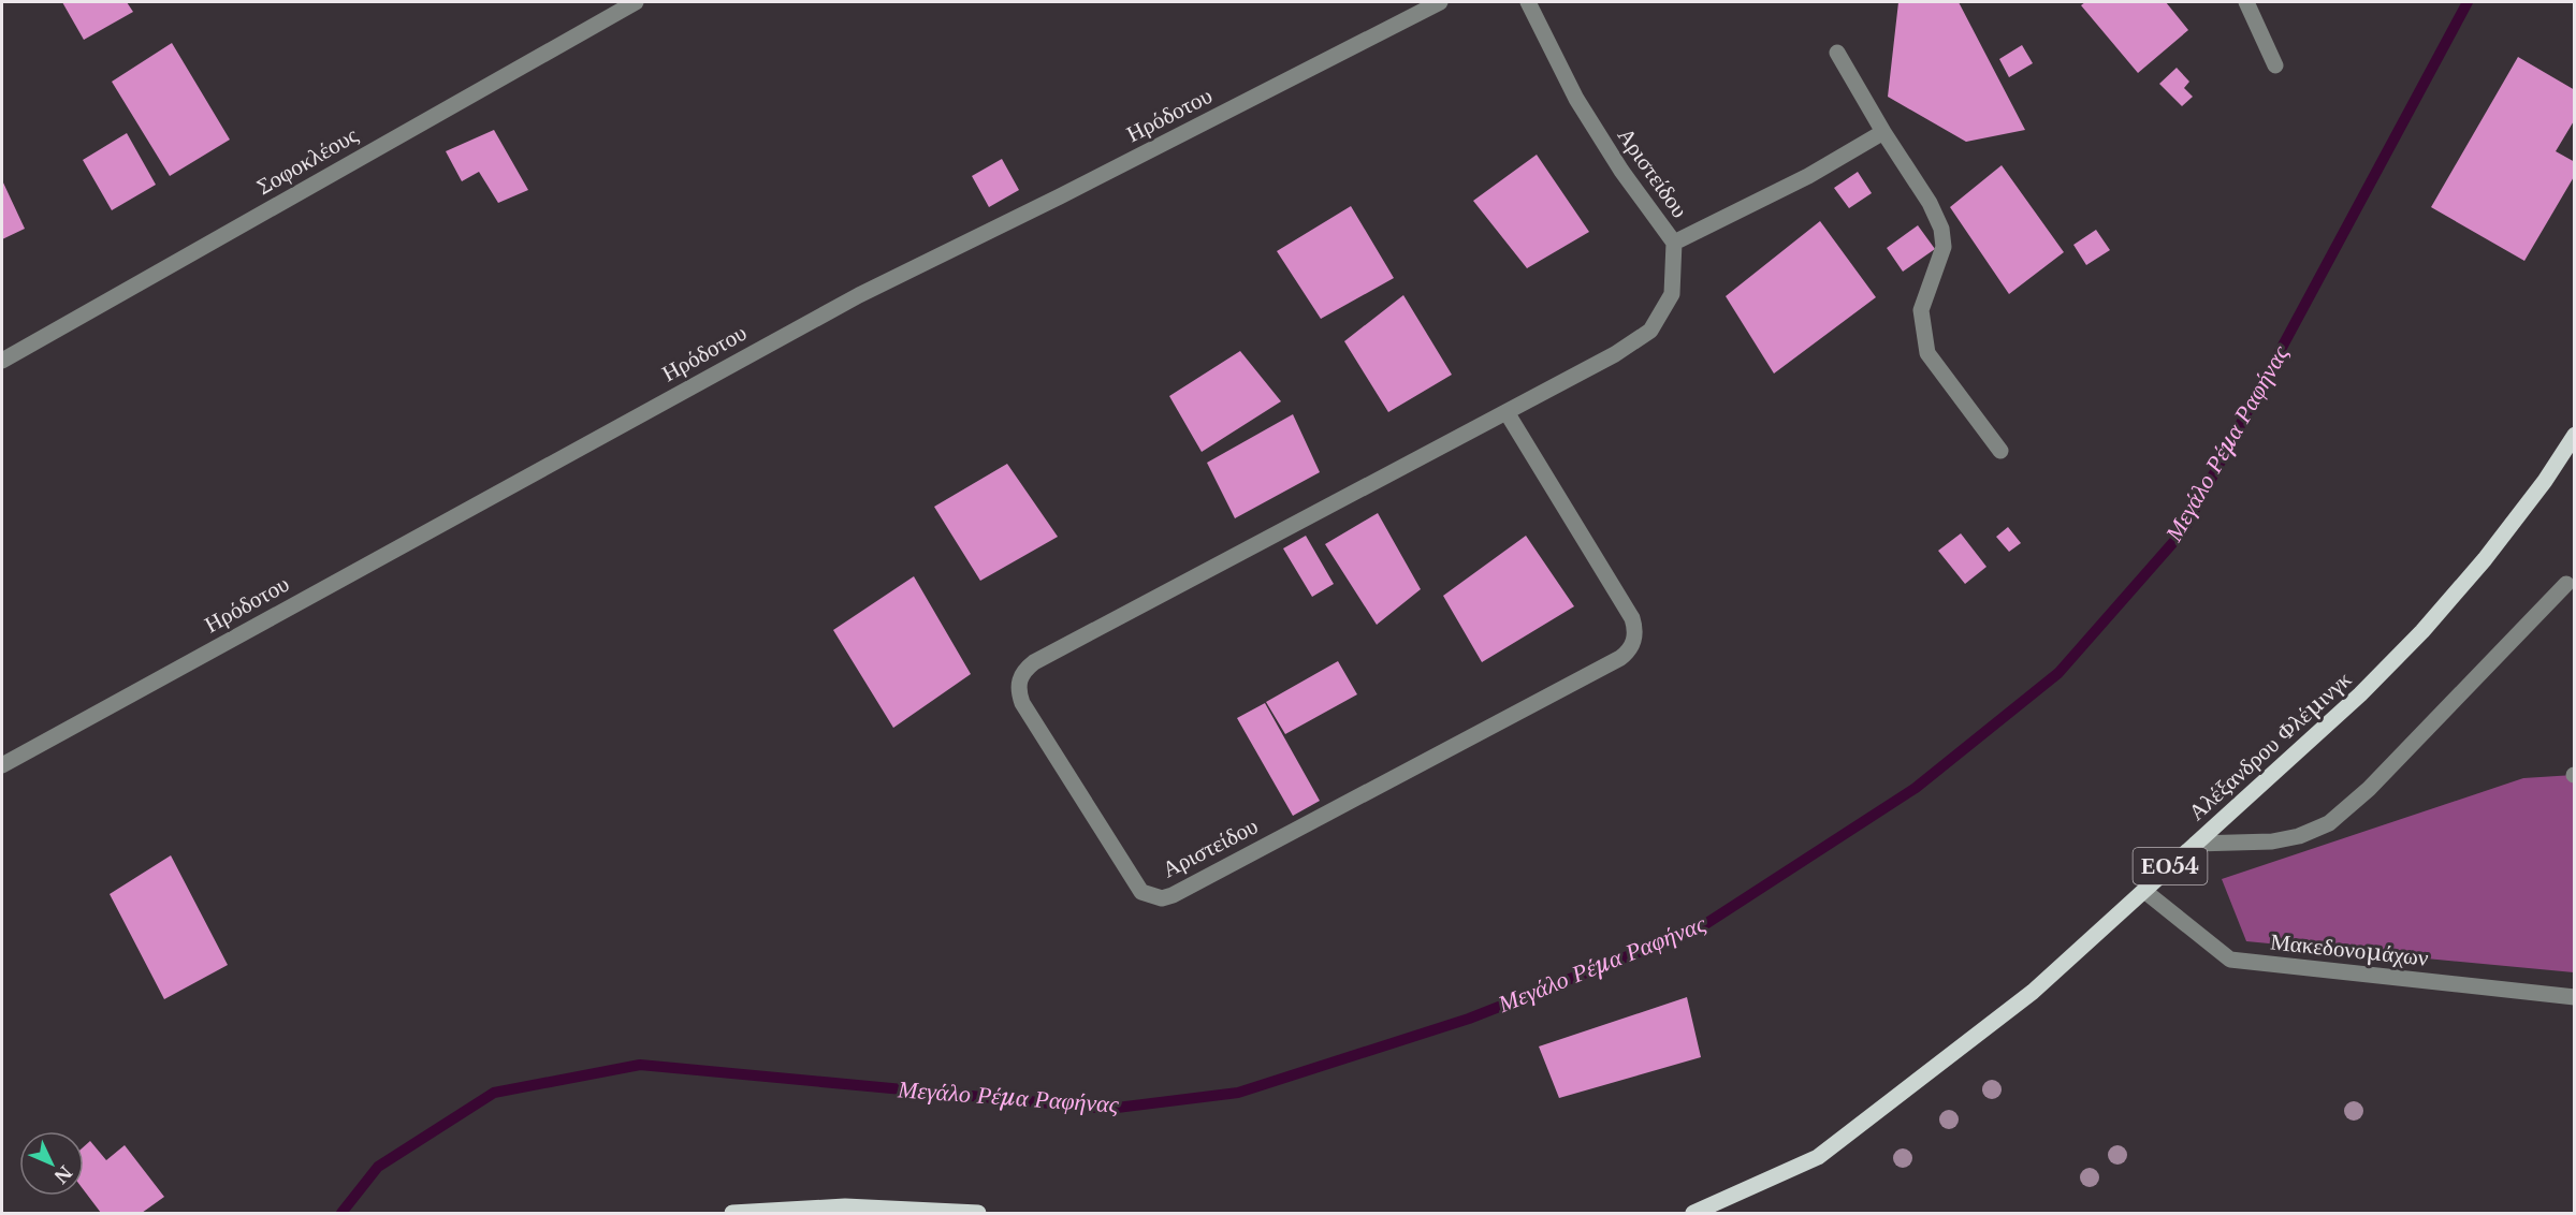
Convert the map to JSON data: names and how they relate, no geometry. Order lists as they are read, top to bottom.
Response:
{
  "streets": {
    "main road": ["Αλέξανδρου Φλέμινγκ", "ΕΟ54"],
    "street": [
      "Ηρόδοτου",
      "Σοφοκλέους",
      "Αριστείδου",
      "Μακεδονομάχων"
    ]
  },
  "crossings": [
    ["Αλέξανδρου Φλέμινγκ", "Μακεδονομάχων"]
  ],
  "water": ["Μεγάλο Ρέμα Ραφήνας"],
  "north": "bottom right"
}
